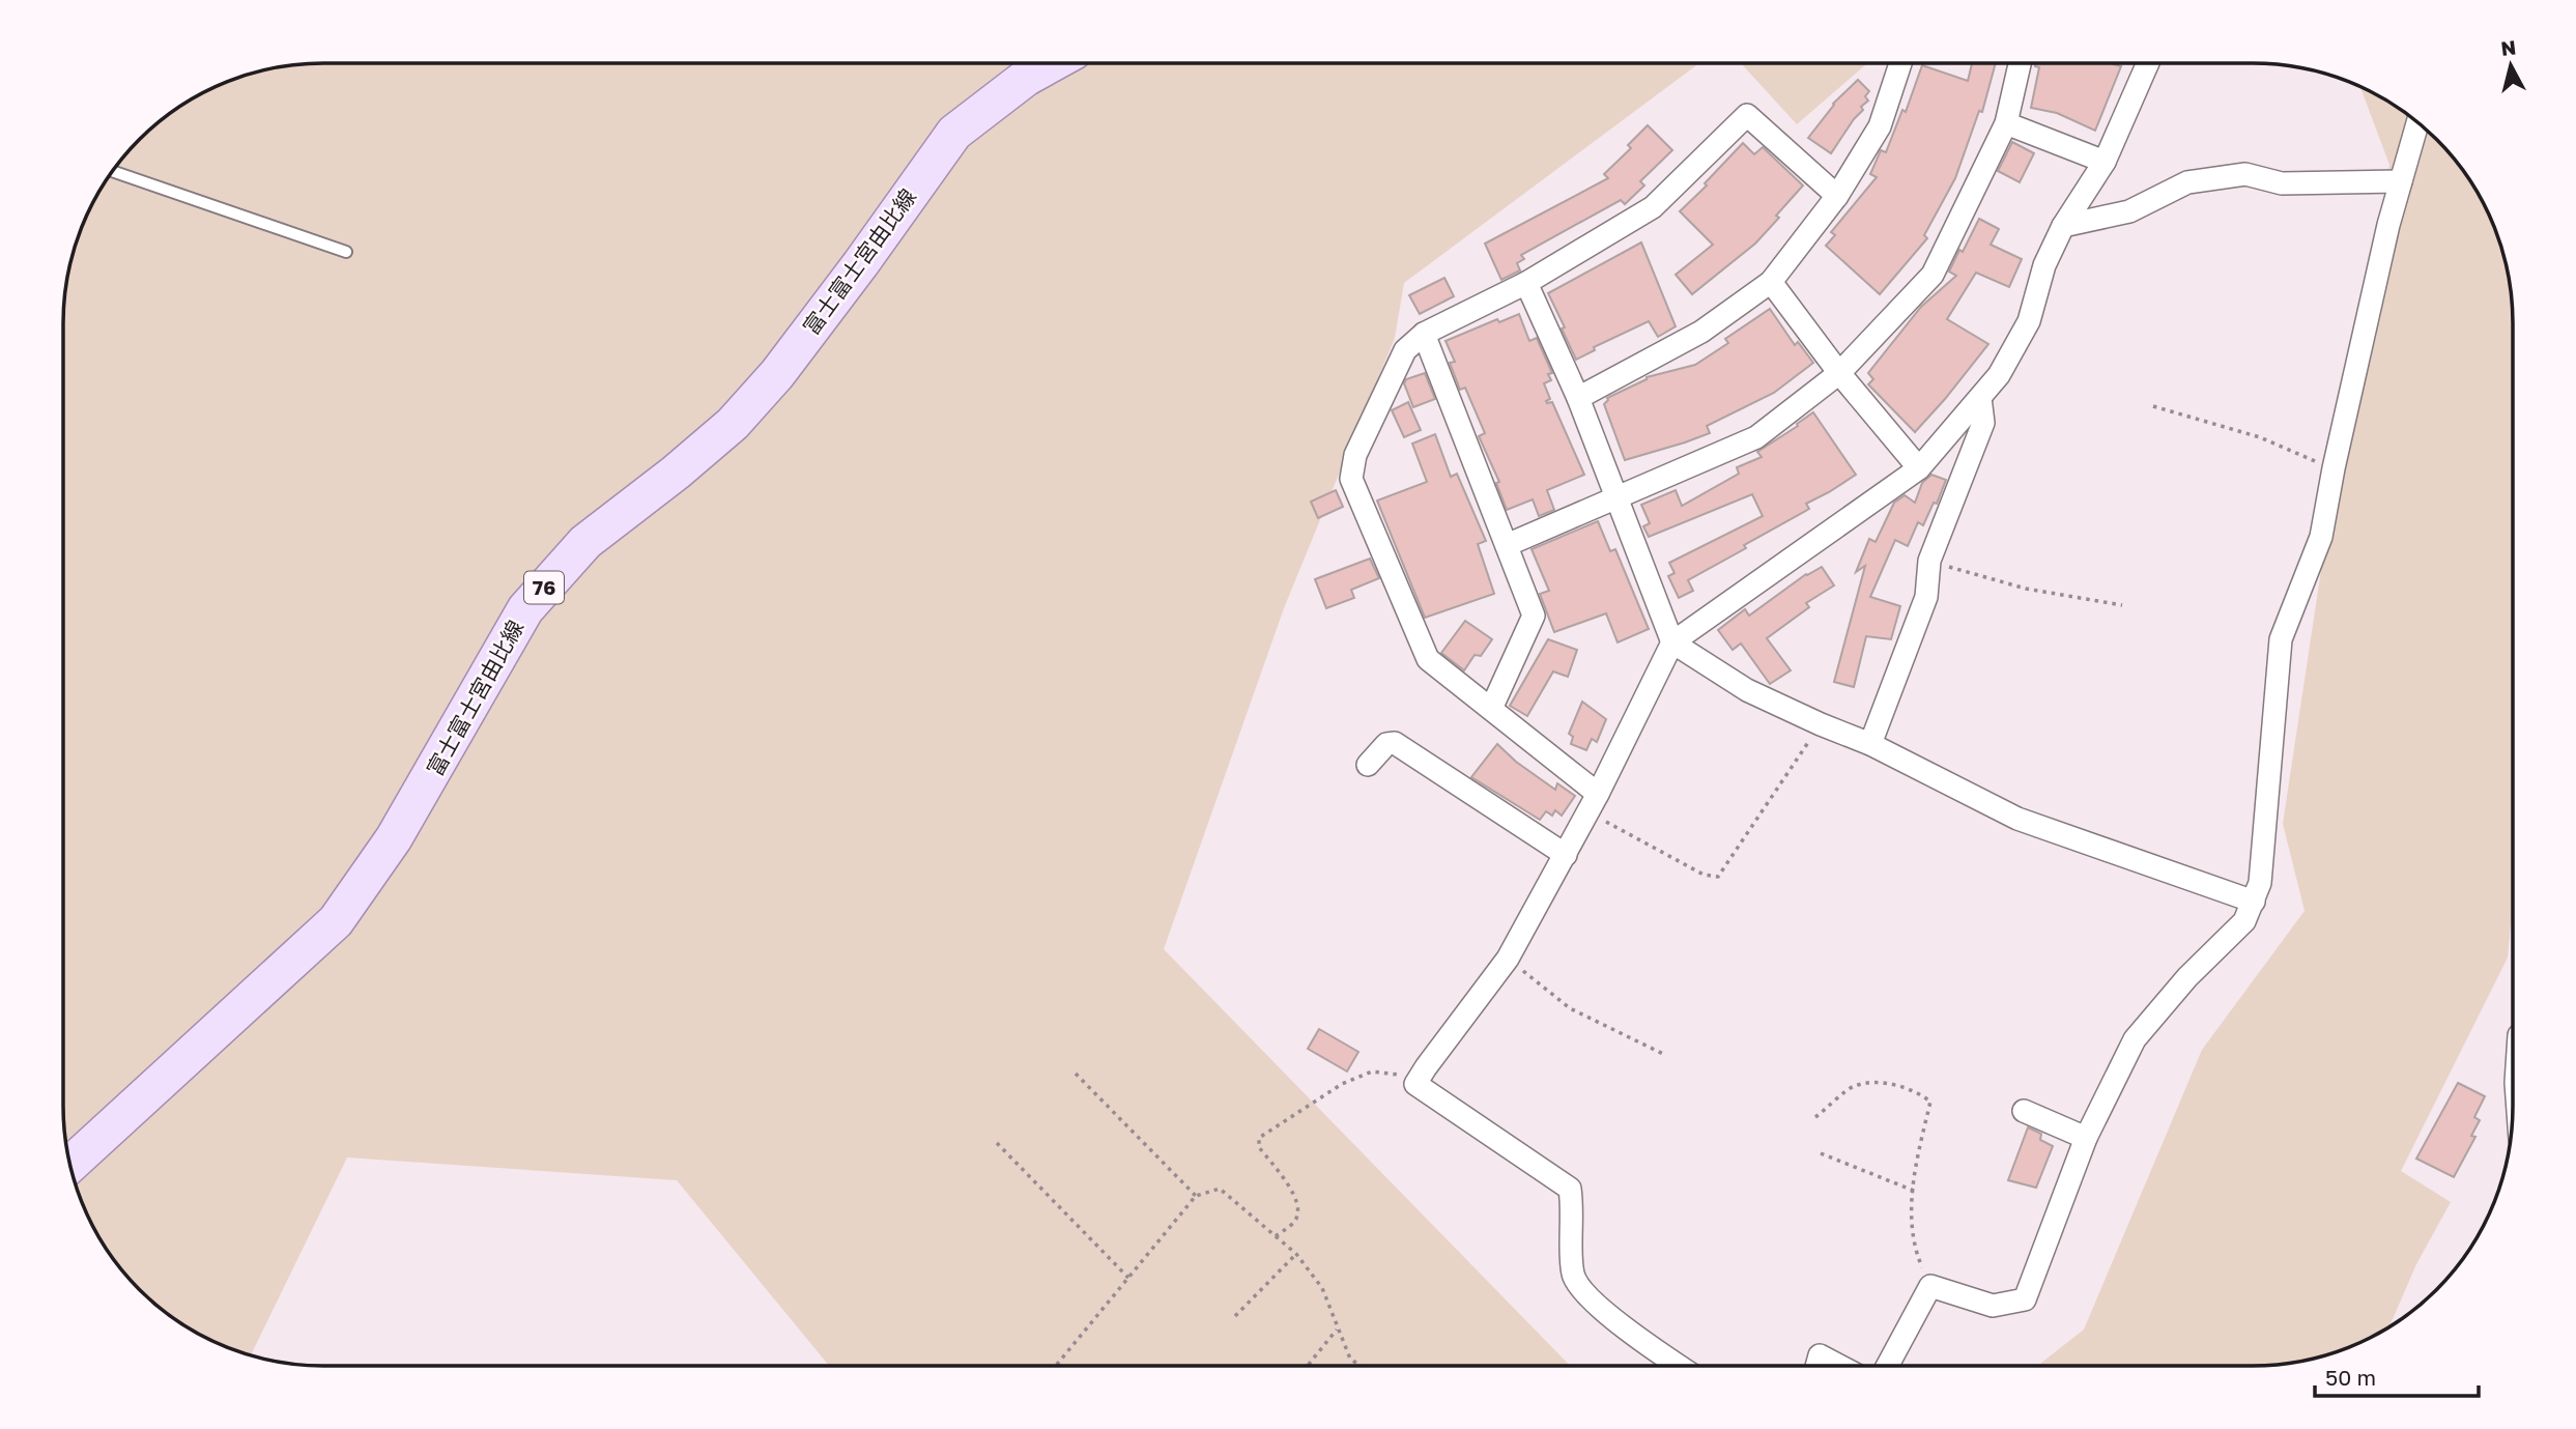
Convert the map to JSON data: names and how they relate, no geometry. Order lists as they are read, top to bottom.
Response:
{
  "streets": {
    "main road": ["富士富士宮由比線", "76"]
  },
  "scale_bar": "50 m",
  "north": "top"
}
